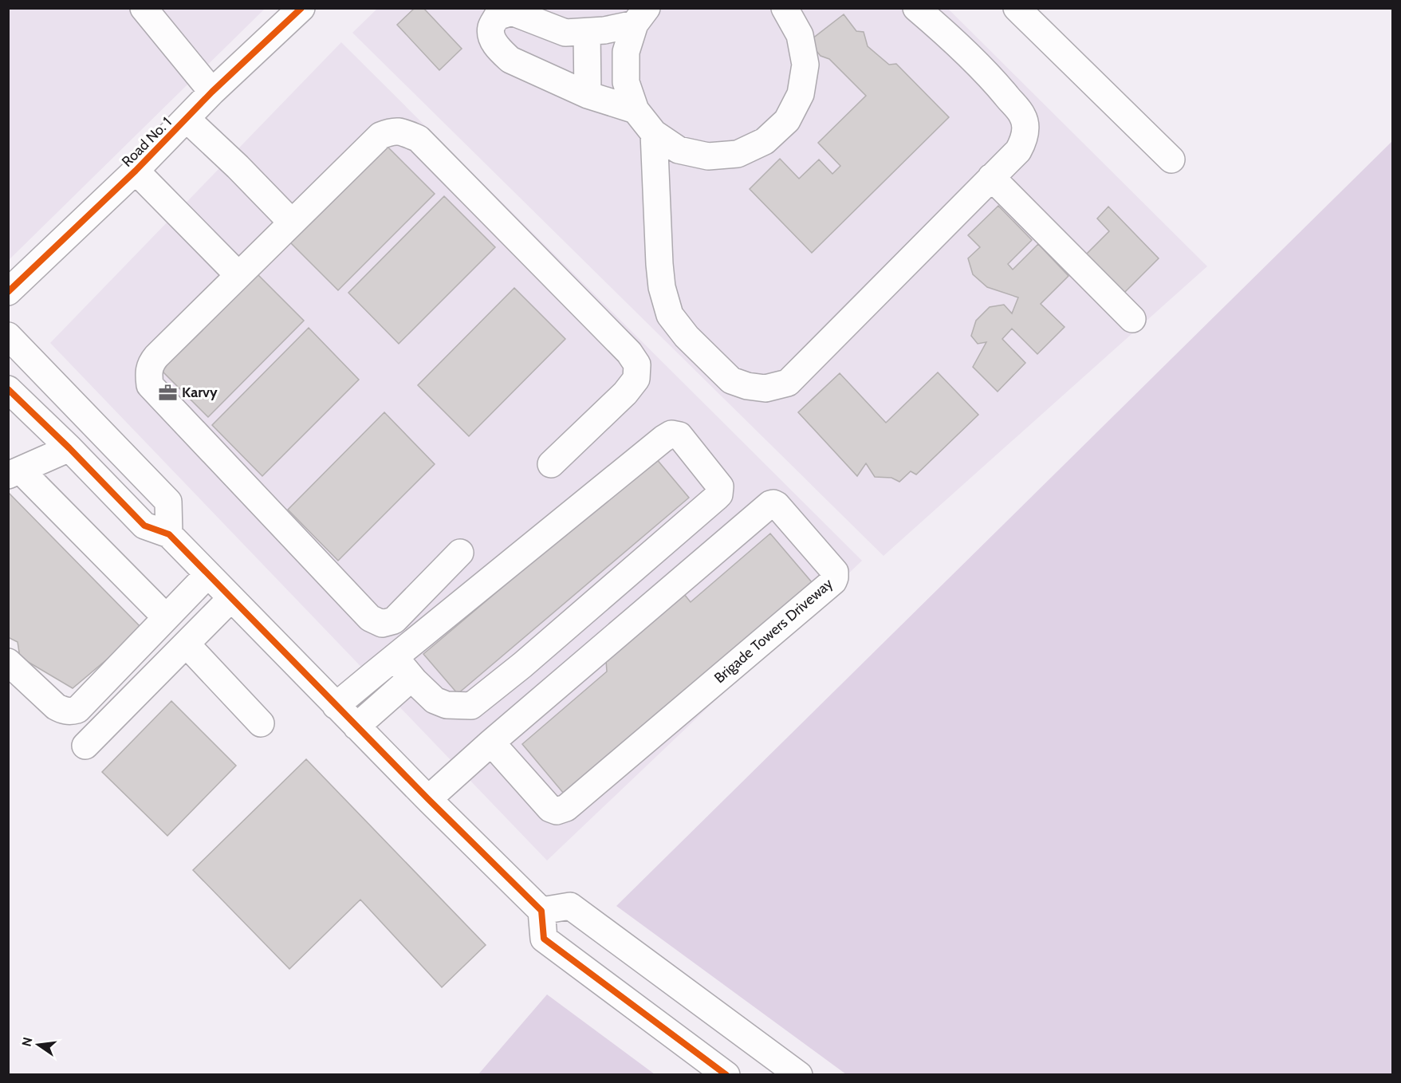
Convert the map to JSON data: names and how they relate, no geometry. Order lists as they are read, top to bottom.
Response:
{
  "streets": {
    "street": ["Road No. 1", "Brigade Towers Driveway"]
  },
  "places": {
    "office": ["Karvy"]
  },
  "north": "left"
}
